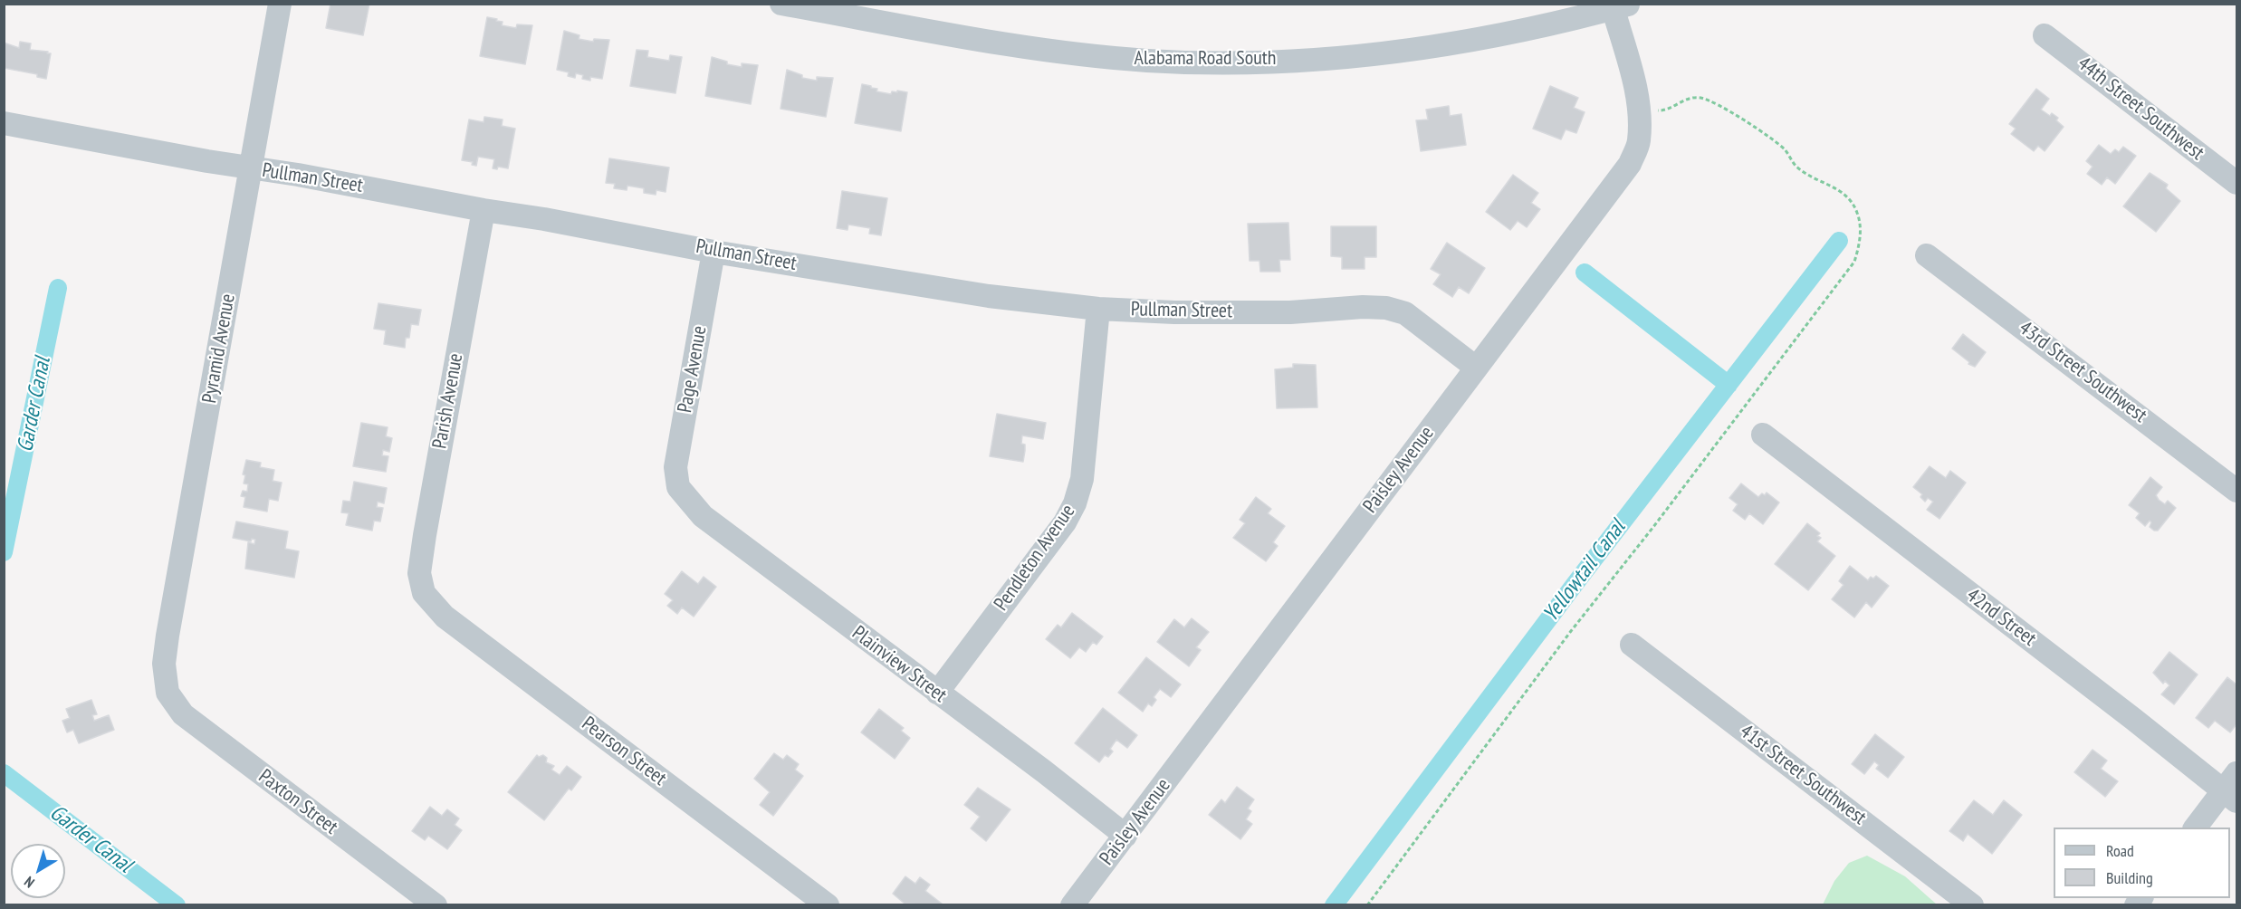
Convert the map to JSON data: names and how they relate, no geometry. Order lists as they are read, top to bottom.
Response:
{
  "streets": {
    "street": [
      "Alabama Road South",
      "44th Street Southwest",
      "Pullman Street",
      "Pyramid Avenue",
      "Page Avenue",
      "43rd Street Southwest",
      "Parish Avenue",
      "Paisley Avenue",
      "Pendleton Avenue",
      "42nd Street",
      "Plainview Street",
      "Pearson Street",
      "41st Street Southwest",
      "Paxton Street"
    ]
  },
  "crossings": [
    ["Alabama Road South", "Paisley Avenue"],
    ["Pullman Street", "Pyramid Avenue"],
    ["Pullman Street", "Page Avenue"],
    ["Pullman Street", "Parish Avenue"],
    ["Pullman Street", "Paisley Avenue"],
    ["Pullman Street", "Pendleton Avenue"],
    ["Pyramid Avenue", "Paxton Street"],
    ["Page Avenue", "Plainview Street"],
    ["Parish Avenue", "Pearson Street"],
    ["Paisley Avenue", "Plainview Street"],
    ["Pendleton Avenue", "Plainview Street"]
  ],
  "water": ["Garder Canal", "Yellowtail Canal"],
  "legend": ["Road", "Building"],
  "north": "bottom left"
}
